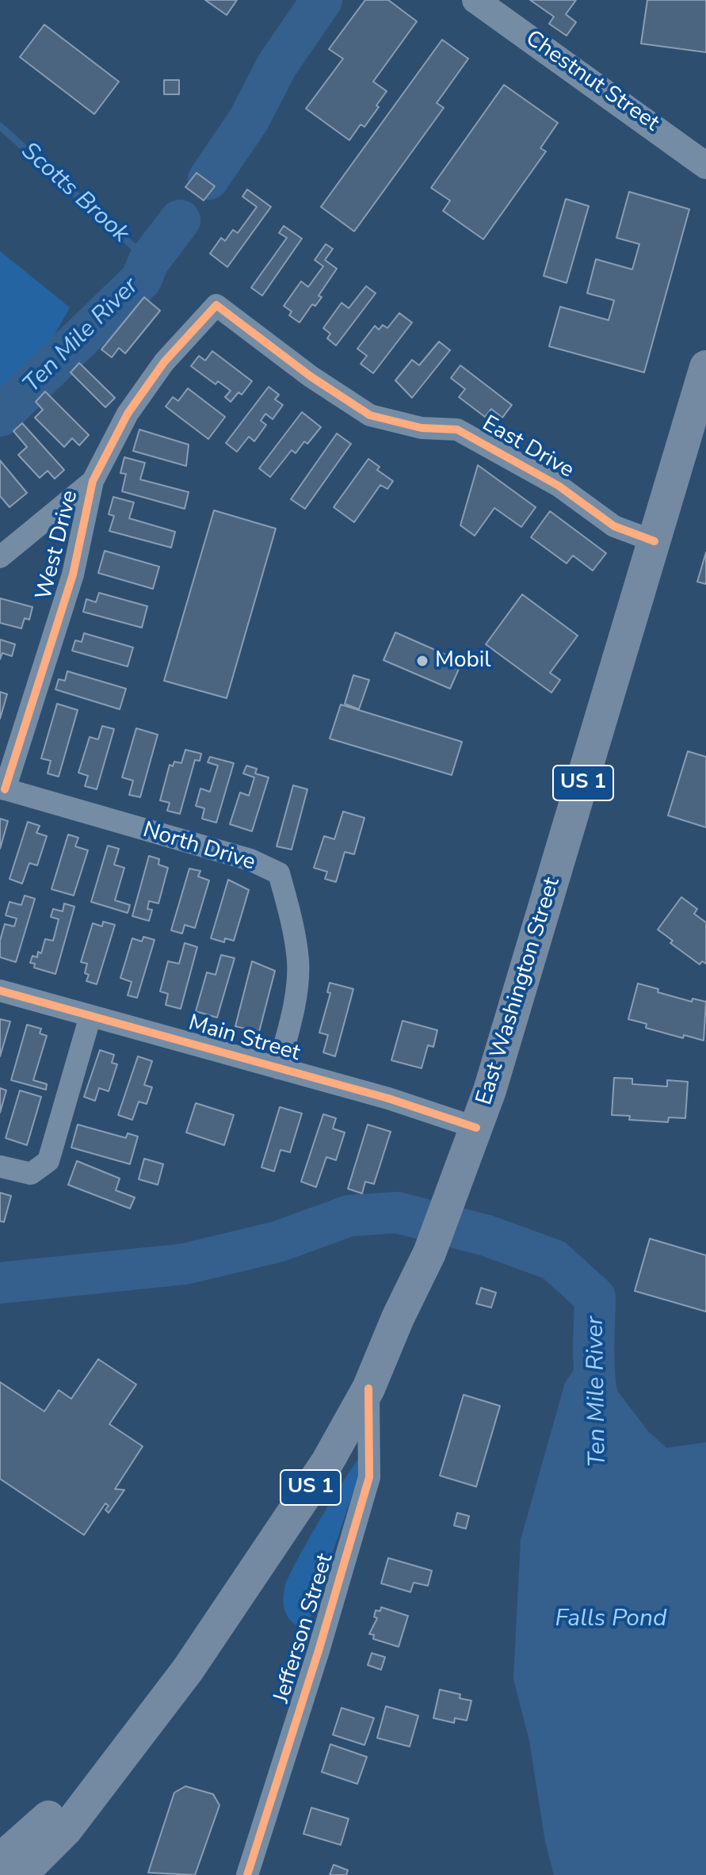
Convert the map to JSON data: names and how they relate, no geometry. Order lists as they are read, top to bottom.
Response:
{
  "streets": {
    "main road": ["US 1", "East Washington Street"],
    "street": [
      "Chestnut Street",
      "East Drive",
      "West Drive",
      "North Drive",
      "Main Street",
      "Jefferson Street"
    ]
  },
  "crossings": [
    ["East Drive", "West Drive"],
    ["East Drive", "East Washington Street"],
    ["West Drive", "North Drive"],
    ["North Drive", "Main Street"],
    ["East Washington Street", "Main Street"],
    ["East Washington Street", "Jefferson Street"]
  ],
  "water": ["Scotts Brook", "Ten Mile River", "Falls Pond"],
  "places": ["Mobil"]
}
